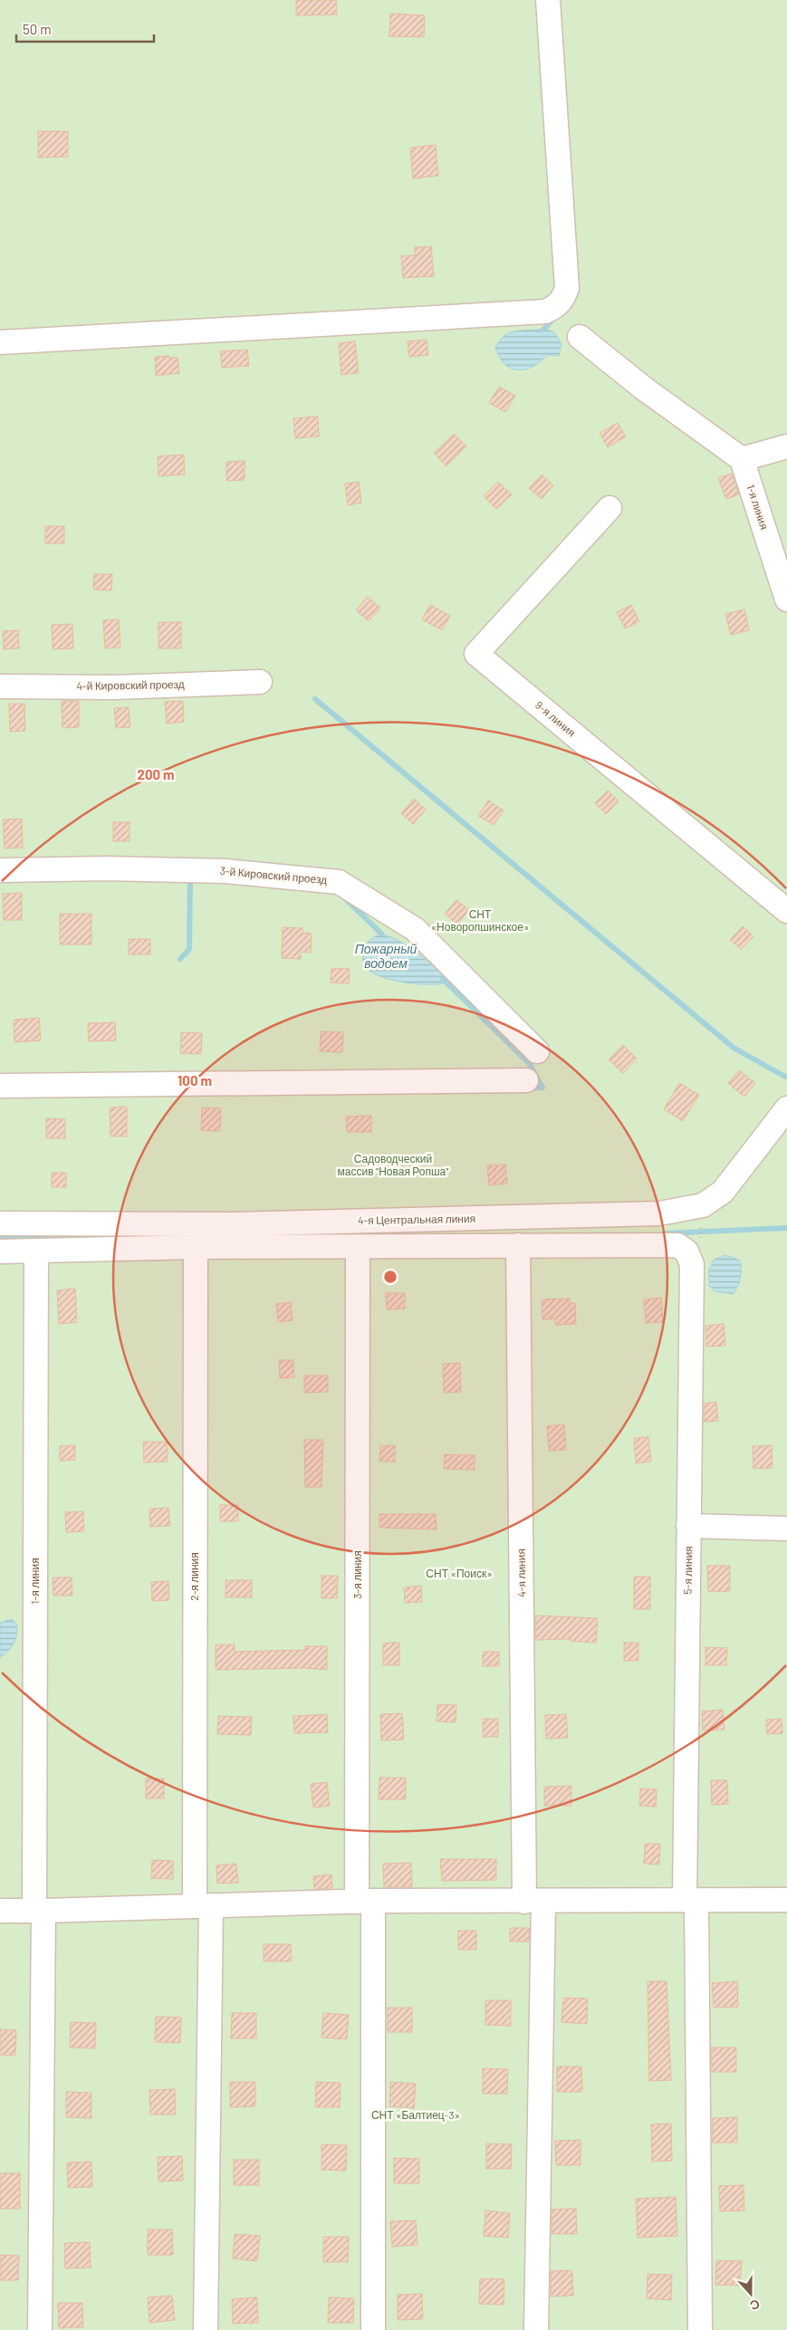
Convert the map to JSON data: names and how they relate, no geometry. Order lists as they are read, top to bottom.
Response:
{
  "streets": {
    "street": [
      "1-я линия",
      "4-й Кировский проезд",
      "9-я линия",
      "3-й Кировский проезд",
      "4-я Центральная линия",
      "5-я линия",
      "4-я линия",
      "3-я линия",
      "2-я линия"
    ]
  },
  "crossings": [
    ["5-я линия", "4-я линия"]
  ],
  "water": ["Пожарный водоем"],
  "parks": [
    "СНТ «Новоропшинское»",
    "Садоводческий массив \"Новая Ропша\"",
    "СНТ «Поиск»",
    "СНТ «Балтиец-3»"
  ],
  "scale_bar": "50 m",
  "north": "bottom",
  "rings": ["200 m", "100 m"]
}
